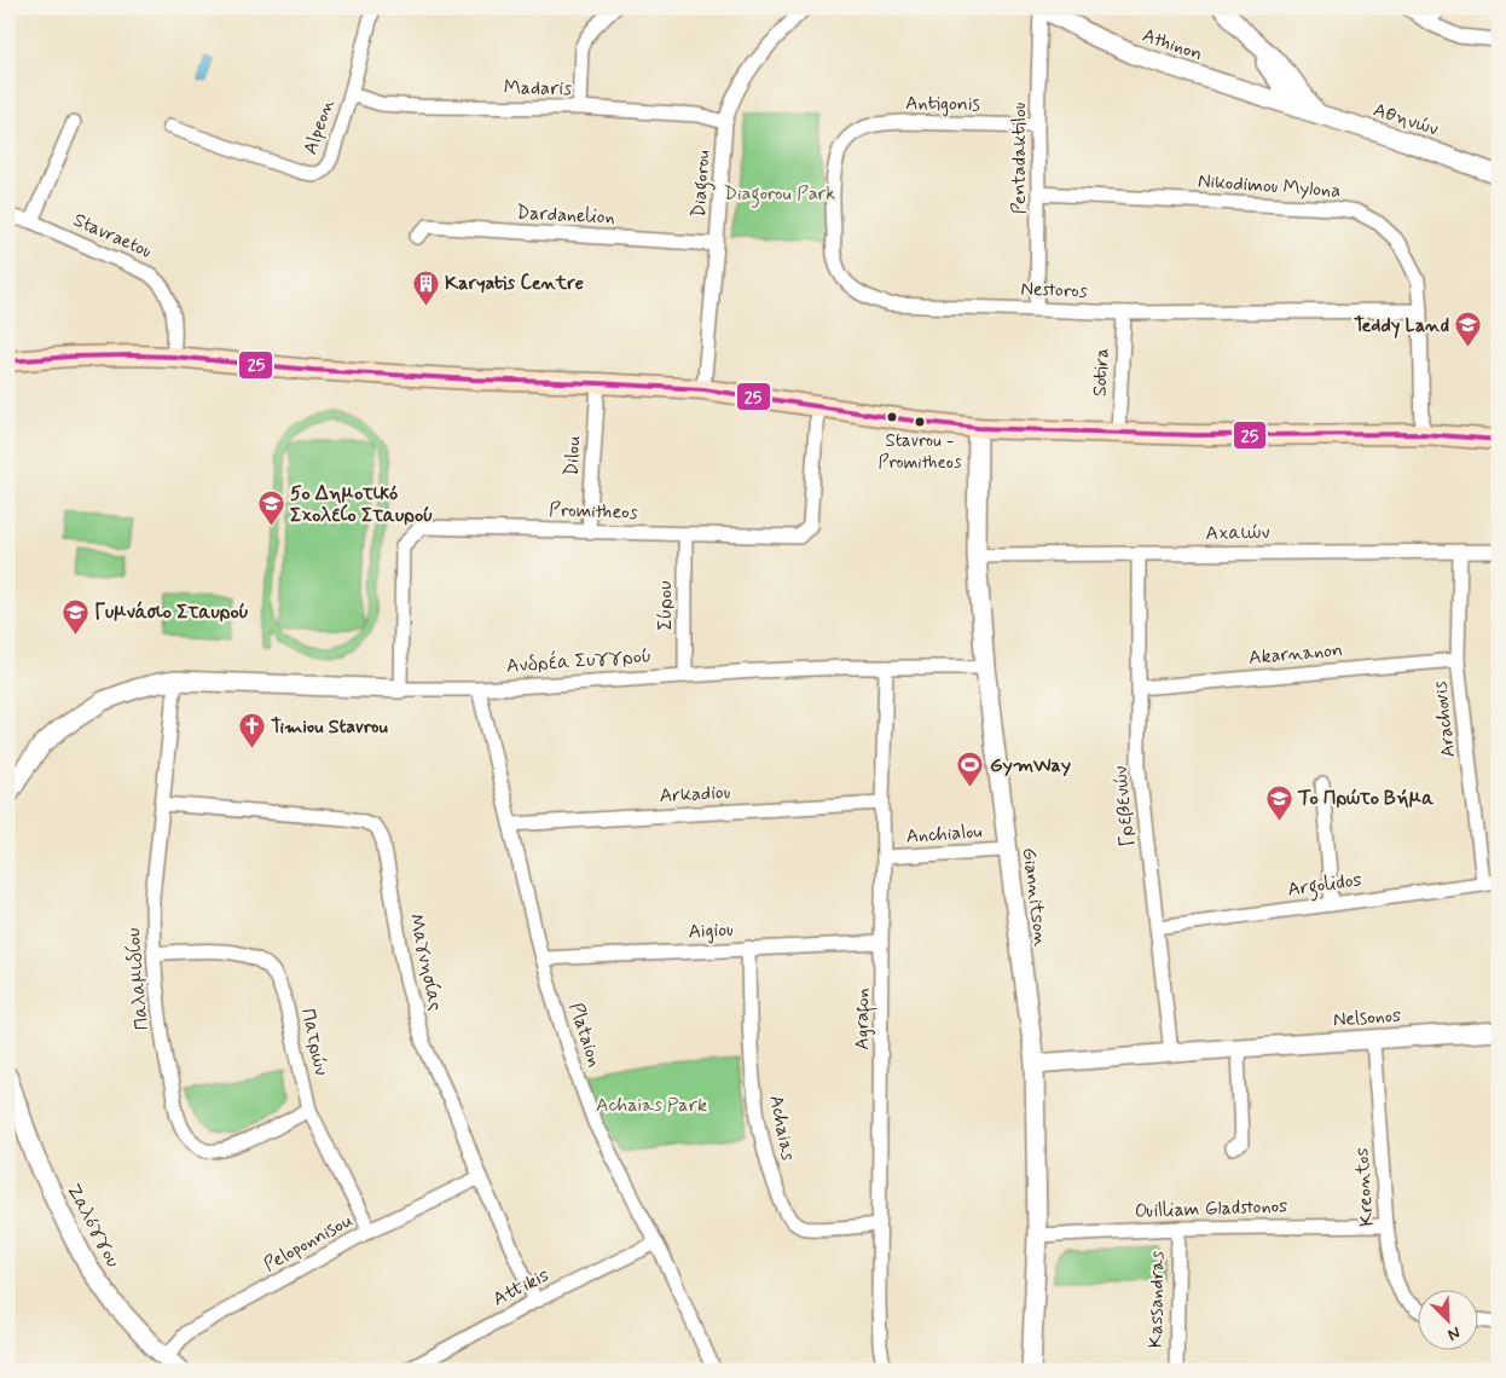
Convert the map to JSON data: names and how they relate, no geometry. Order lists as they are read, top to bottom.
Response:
{
  "streets": {
    "street": [
      "Athinon",
      "Madaris",
      "Antigonis",
      "Αθηνών",
      "Alpeon",
      "Pentadaktilou",
      "Diagorou",
      "Nikodimou Mylona",
      "Dardanelion",
      "Stavraetou",
      "Nestoros",
      "Sotira",
      "Dilou",
      "Promitheos",
      "Αχαιών",
      "Σύρου",
      "Akarnanon",
      "Ανδρέα Συγγρού",
      "Arachovis",
      "Arkadiou",
      "Γρεβενών",
      "Anchialou",
      "Argolidos",
      "Giannitson",
      "Aigiou",
      "Μαγνησίας",
      "Παλαμιδίου",
      "Nelsonos",
      "Agrafon",
      "Plataion",
      "Πατρών",
      "Achaias",
      "Kreontos",
      "Ouilliam Gladstonos",
      "Ζαλόγγου",
      "Peloponnisou",
      "Attikis",
      "Kassandras"
    ]
  },
  "crossings": [
    ["Athinon", "Αθηνών"],
    ["Athinon", "Pentadaktilou"],
    ["Madaris", "Alpeon"],
    ["Madaris", "Diagorou"],
    ["Antigonis", "Pentadaktilou"],
    ["Antigonis", "Nestoros"],
    ["Pentadaktilou", "Nikodimou Mylona"],
    ["Pentadaktilou", "Nestoros"],
    ["Diagorou", "Dardanelion"],
    ["Nikodimou Mylona", "Nestoros"],
    ["Nestoros", "Sotira"],
    ["Dilou", "Promitheos"],
    ["Promitheos", "Σύρου"],
    ["Promitheos", "Ανδρέα Συγγρού"],
    ["Αχαιών", "Arachovis"],
    ["Αχαιών", "Γρεβενών"],
    ["Αχαιών", "Giannitson"],
    ["Σύρου", "Ανδρέα Συγγρού"],
    ["Akarnanon", "Arachovis"],
    ["Akarnanon", "Γρεβενών"],
    ["Ανδρέα Συγγρού", "Giannitson"],
    ["Ανδρέα Συγγρού", "Παλαμιδίου"],
    ["Ανδρέα Συγγρού", "Agrafon"],
    ["Ανδρέα Συγγρού", "Plataion"],
    ["Arachovis", "Argolidos"],
    ["Arkadiou", "Agrafon"],
    ["Arkadiou", "Plataion"],
    ["Γρεβενών", "Argolidos"],
    ["Γρεβενών", "Nelsonos"],
    ["Anchialou", "Giannitson"],
    ["Anchialou", "Agrafon"],
    ["Giannitson", "Nelsonos"],
    ["Giannitson", "Ouilliam Gladstonos"],
    ["Aigiou", "Agrafon"],
    ["Aigiou", "Plataion"],
    ["Aigiou", "Achaias"],
    ["Μαγνησίας", "Παλαμιδίου"],
    ["Μαγνησίας", "Peloponnisou"],
    ["Μαγνησίας", "Attikis"],
    ["Παλαμιδίου", "Πατρών"],
    ["Nelsonos", "Kreontos"],
    ["Agrafon", "Achaias"],
    ["Plataion", "Attikis"],
    ["Πατρών", "Peloponnisou"],
    ["Kreontos", "Ouilliam Gladstonos"],
    ["Ouilliam Gladstonos", "Kassandras"],
    ["Ζαλόγγου", "Peloponnisou"]
  ],
  "parks": ["Diagorou Park", "Achaias Park"],
  "places": {
    "building": ["Karyatis Centre"],
    "school or university": [
      "Teddy Land",
      "5ο Δημοτικό Σχολείο Σταυρού",
      "Γυμνάσιο Σταυρού",
      "Το Πρώτο Βήμα"
    ],
    "other": ["Stavrou - Promitheos"],
    "church": ["Timiou Stavrou"],
    "sports": ["GymWay"]
  },
  "lines": ["transit line 25"],
  "north": "bottom right"
}
